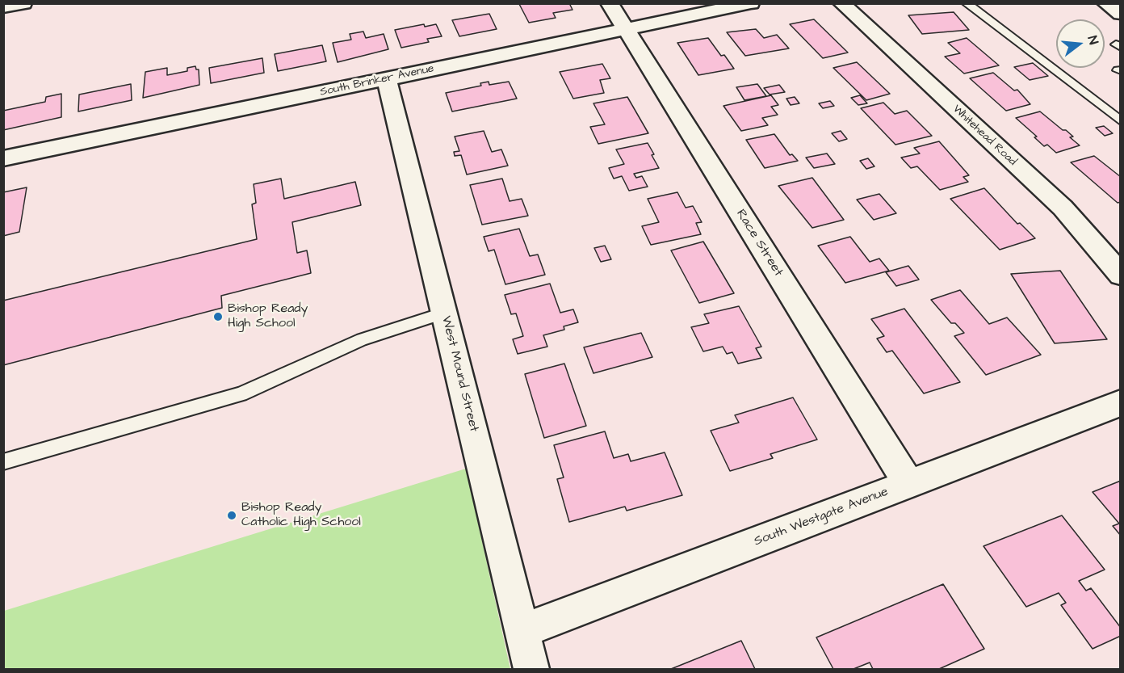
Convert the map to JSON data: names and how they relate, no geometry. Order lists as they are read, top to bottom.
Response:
{
  "streets": {
    "street": [
      "South Brinker Avenue",
      "Whitehead Road",
      "Race Street",
      "West Mound Street",
      "South Westgate Avenue"
    ]
  },
  "crossings": [
    ["South Brinker Avenue", "Race Street"],
    ["South Brinker Avenue", "West Mound Street"],
    ["Race Street", "South Westgate Avenue"],
    ["West Mound Street", "South Westgate Avenue"]
  ],
  "places": ["Bishop Ready High School", "Bishop Ready Catholic High School"],
  "north": "right"
}
